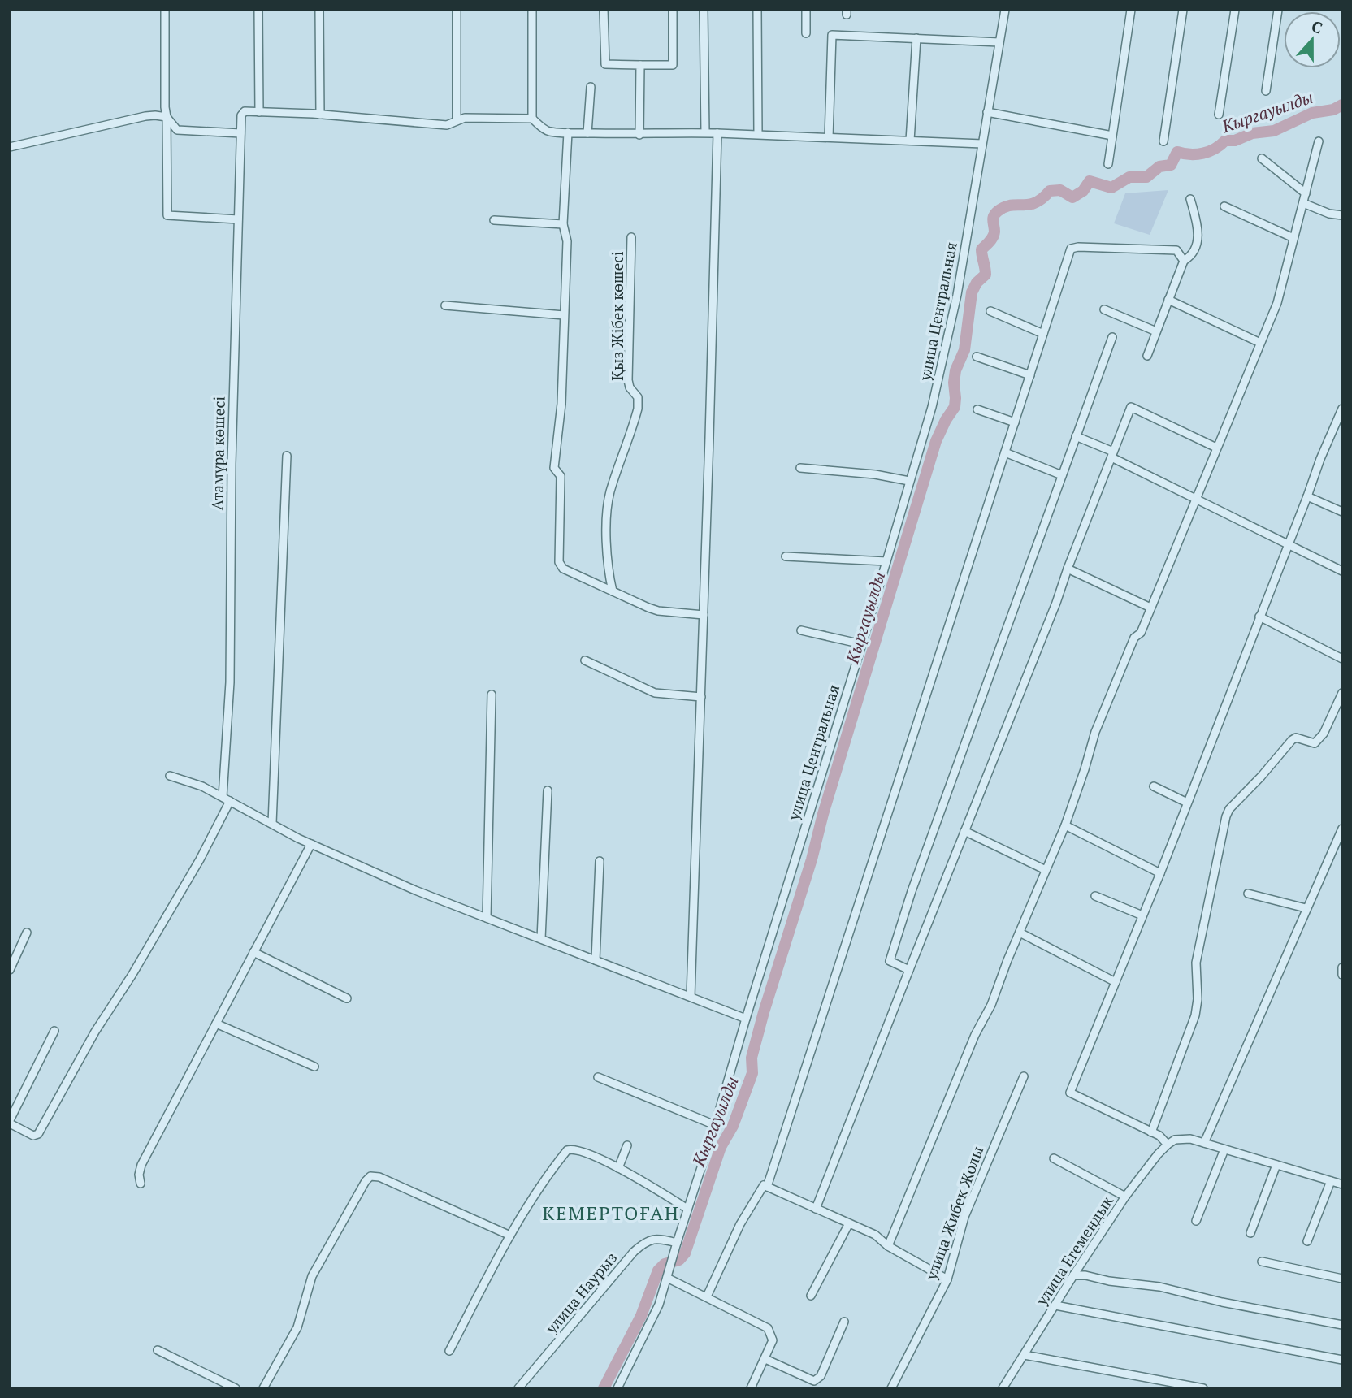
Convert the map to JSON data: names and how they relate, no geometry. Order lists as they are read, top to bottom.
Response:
{
  "streets": {
    "street": [
      "улица Центральная",
      "Қыз Жібек көшесі",
      "Атамұра көшесі",
      "улица Жибек Жолы",
      "улица Егемендык",
      "улица Наурыз"
    ]
  },
  "crossings": [
    ["улица Центральная", "улица Наурыз"]
  ],
  "districts": ["КЕМЕРТОҒАН"],
  "water": ["Кыргауылды"],
  "north": "top"
}
